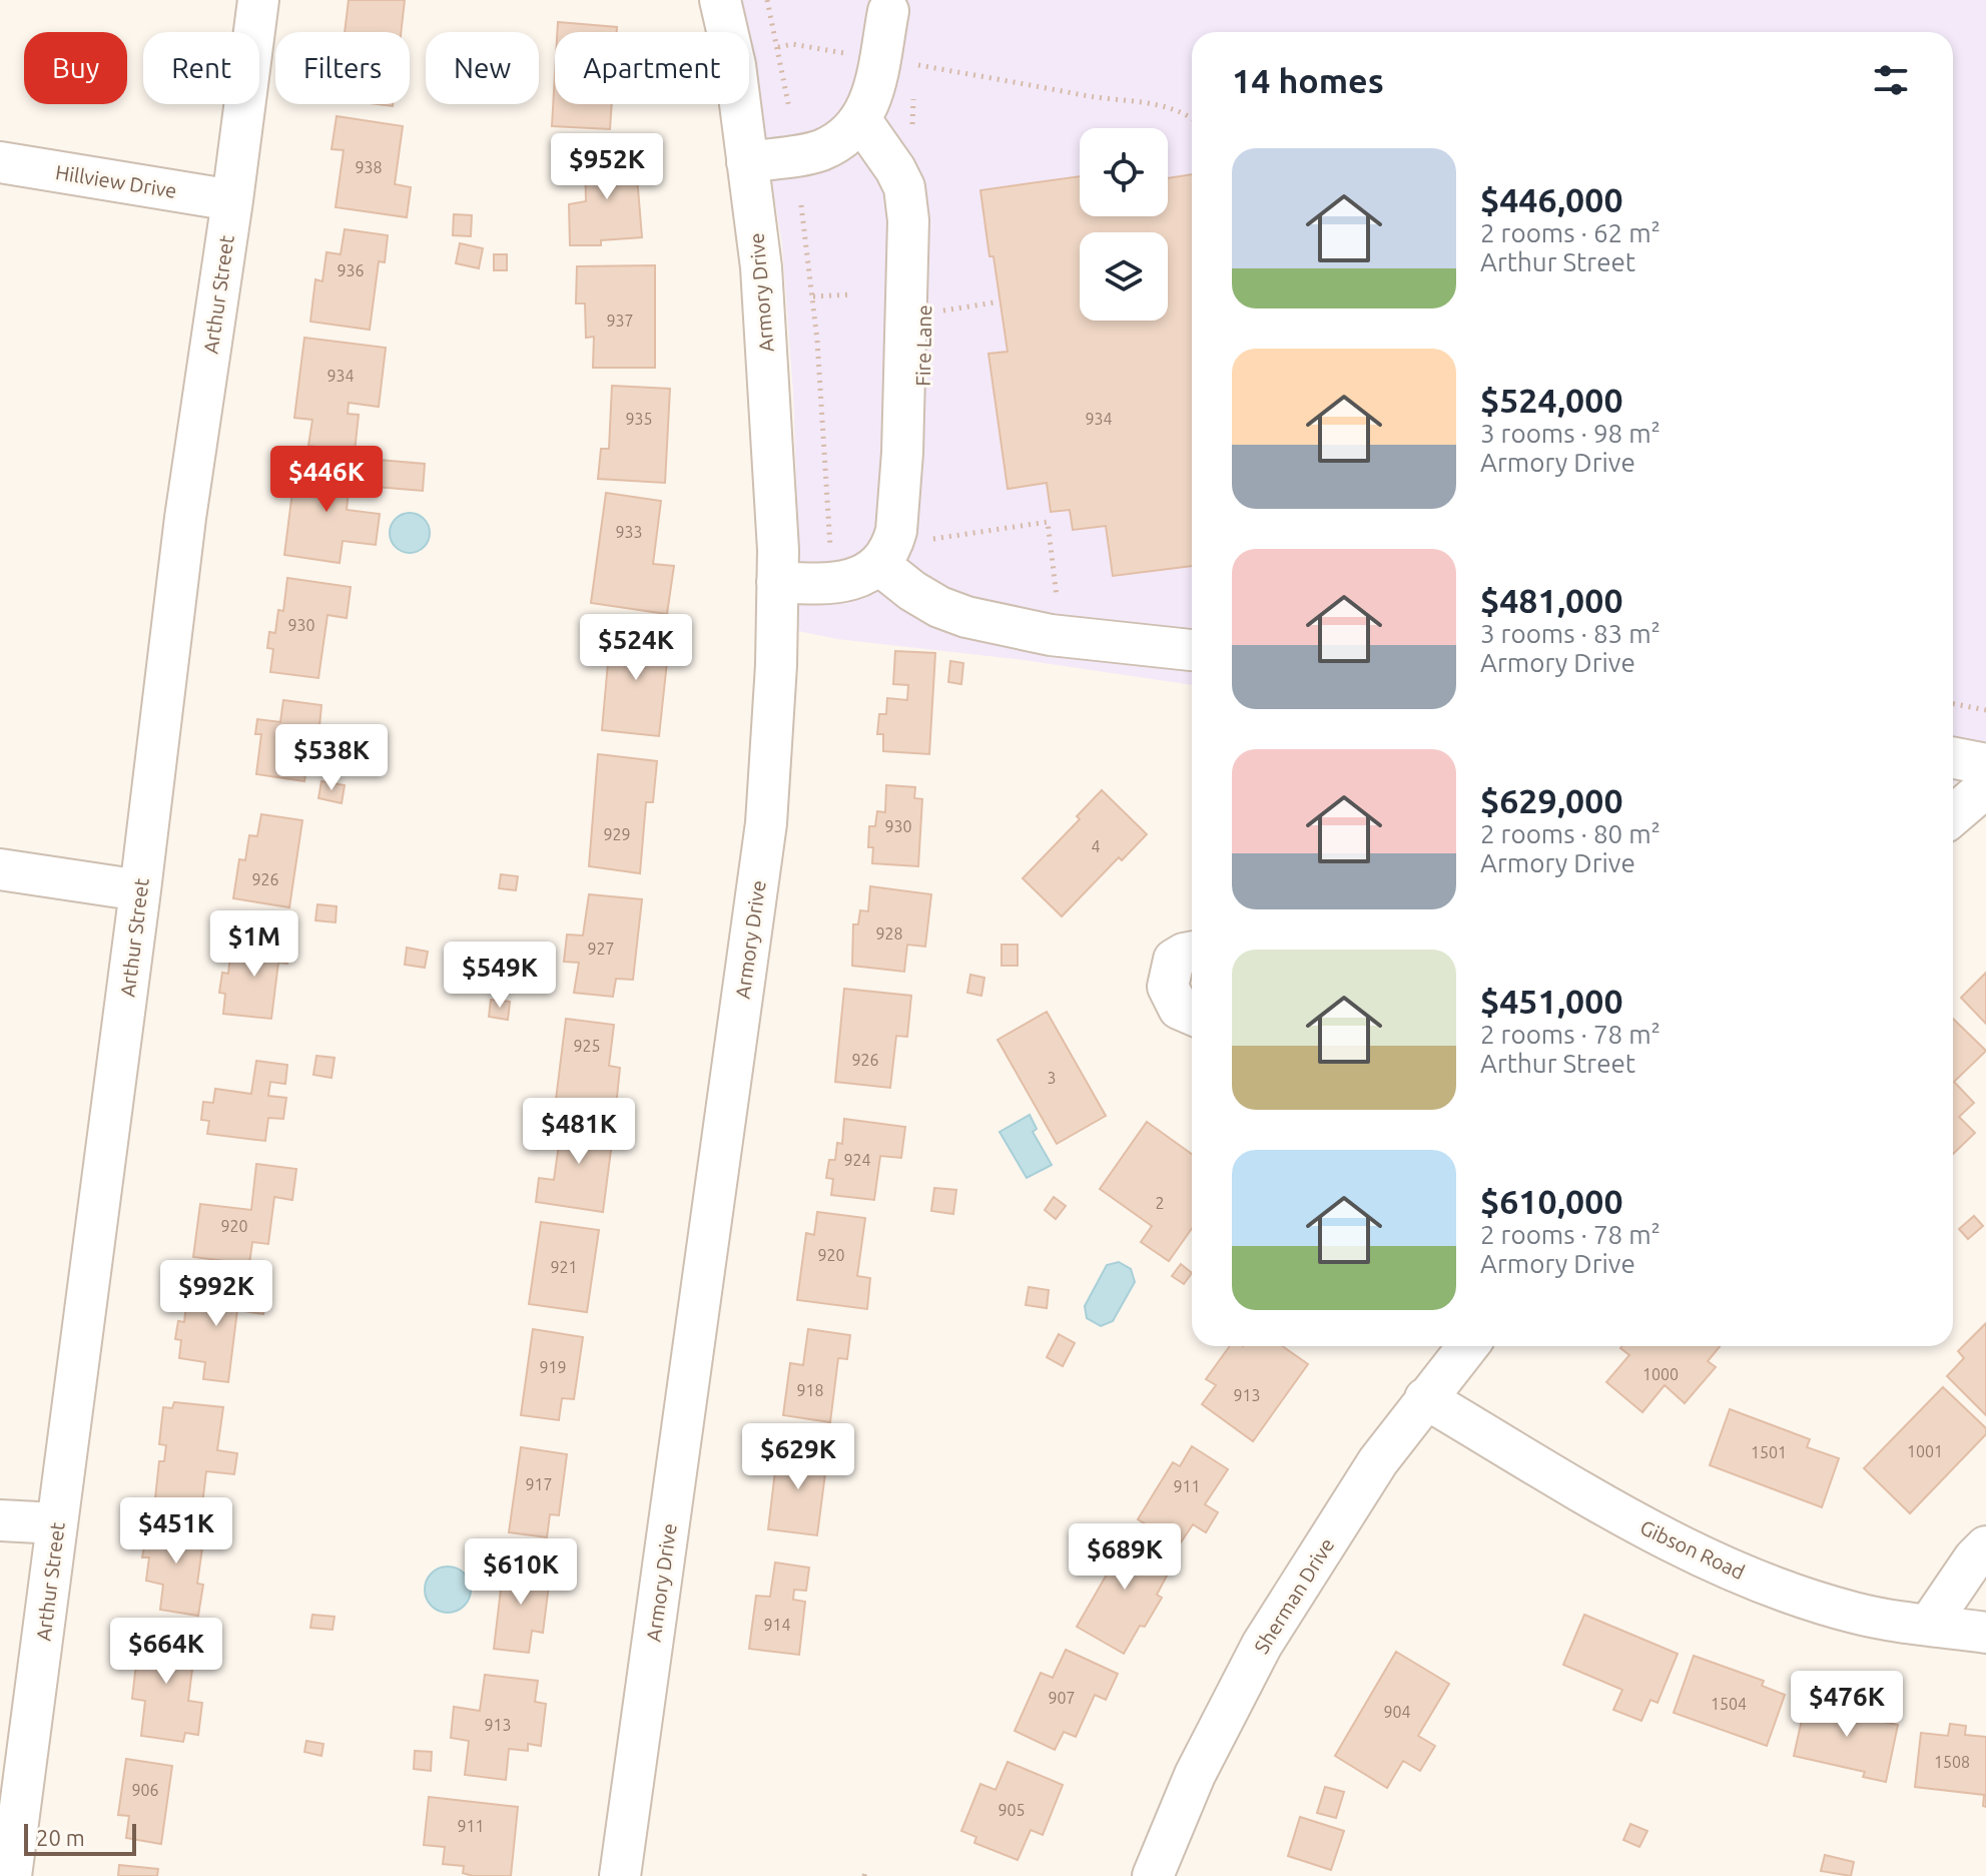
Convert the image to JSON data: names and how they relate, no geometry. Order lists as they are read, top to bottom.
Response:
{
  "streets": {
    "street": [
      "Hillview Drive",
      "Armory Drive",
      "Arthur Street",
      "Gibson Road",
      "Sherman Drive"
    ]
  },
  "crossings": [
    ["Hillview Drive", "Arthur Street"],
    ["Gibson Road", "Sherman Drive"]
  ],
  "house_numbers": [
    "938",
    "936",
    "937",
    "934",
    "935",
    "934",
    "933",
    "930",
    "930",
    "929",
    "4",
    "926",
    "928",
    "927",
    "925",
    "926",
    "3",
    "924",
    "2",
    "920",
    "920",
    "921",
    "919",
    "1000",
    "918",
    "913",
    "1001",
    "1501",
    "917",
    "911",
    "914",
    "907",
    "1504",
    "904",
    "913",
    "1508",
    "906",
    "905",
    "911"
  ],
  "scale_bar": "20 m",
  "page": {
    "chip": [
      "Buy",
      "Rent",
      "Filters",
      "New",
      "Apartment"
    ],
    "heading": "14 homes",
    "list": [
      {
        "name": "$446,000",
        "note": "2 rooms · 62 m² · Arthur Street"
      },
      {
        "name": "$524,000",
        "note": "3 rooms · 98 m² · Armory Drive"
      },
      {
        "name": "$481,000",
        "note": "3 rooms · 83 m² · Armory Drive"
      },
      {
        "name": "$629,000",
        "note": "2 rooms · 80 m² · Armory Drive"
      },
      {
        "name": "$451,000",
        "note": "2 rooms · 78 m² · Arthur Street"
      },
      {
        "name": "$610,000",
        "note": "2 rooms · 78 m² · Armory Drive"
      }
    ],
    "price": [
      "$952K",
      "$446K",
      "$524K",
      "$538K",
      "$1M",
      "$549K",
      "$481K",
      "$992K",
      "$629K",
      "$451K",
      "$689K",
      "$610K",
      "$664K",
      "$476K"
    ],
    "scale": "20 m"
  }
}
